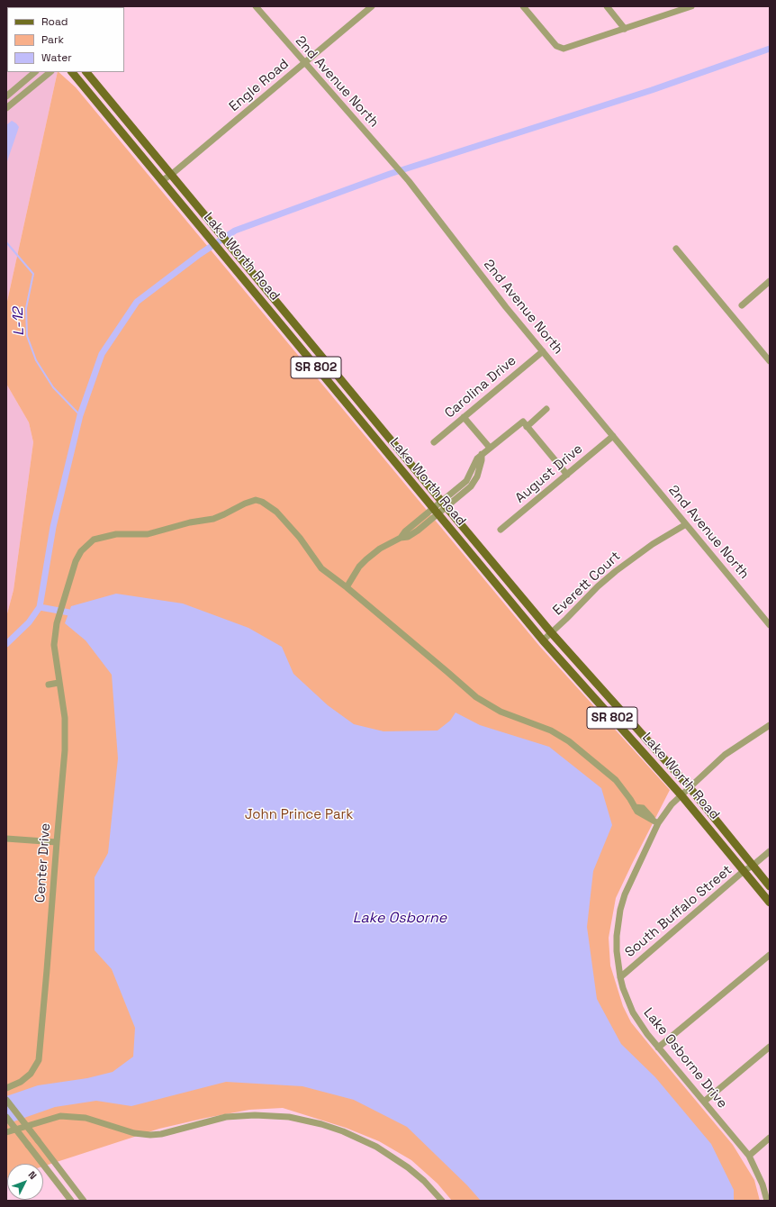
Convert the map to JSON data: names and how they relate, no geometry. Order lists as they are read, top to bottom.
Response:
{
  "streets": {
    "main road": ["Lake Worth Road", "SR 802"],
    "street": [
      "2nd Avenue North",
      "Engle Road",
      "Carolina Drive",
      "August Drive",
      "Everett Court",
      "Center Drive",
      "South Buffalo Street",
      "Lake Osborne Drive"
    ]
  },
  "crossings": [
    ["2nd Avenue North", "Engle Road"],
    ["2nd Avenue North", "Carolina Drive"],
    ["2nd Avenue North", "August Drive"],
    ["2nd Avenue North", "Everett Court"],
    ["Engle Road", "Lake Worth Road"],
    ["Lake Worth Road", "Everett Court"],
    ["Lake Worth Road", "South Buffalo Street"],
    ["Lake Worth Road", "Lake Osborne Drive"],
    ["South Buffalo Street", "Lake Osborne Drive"]
  ],
  "water": ["L-12", "Lake Osborne"],
  "parks": ["John Prince Park"],
  "legend": ["Road", "Park", "Water"],
  "north": "top right"
}
